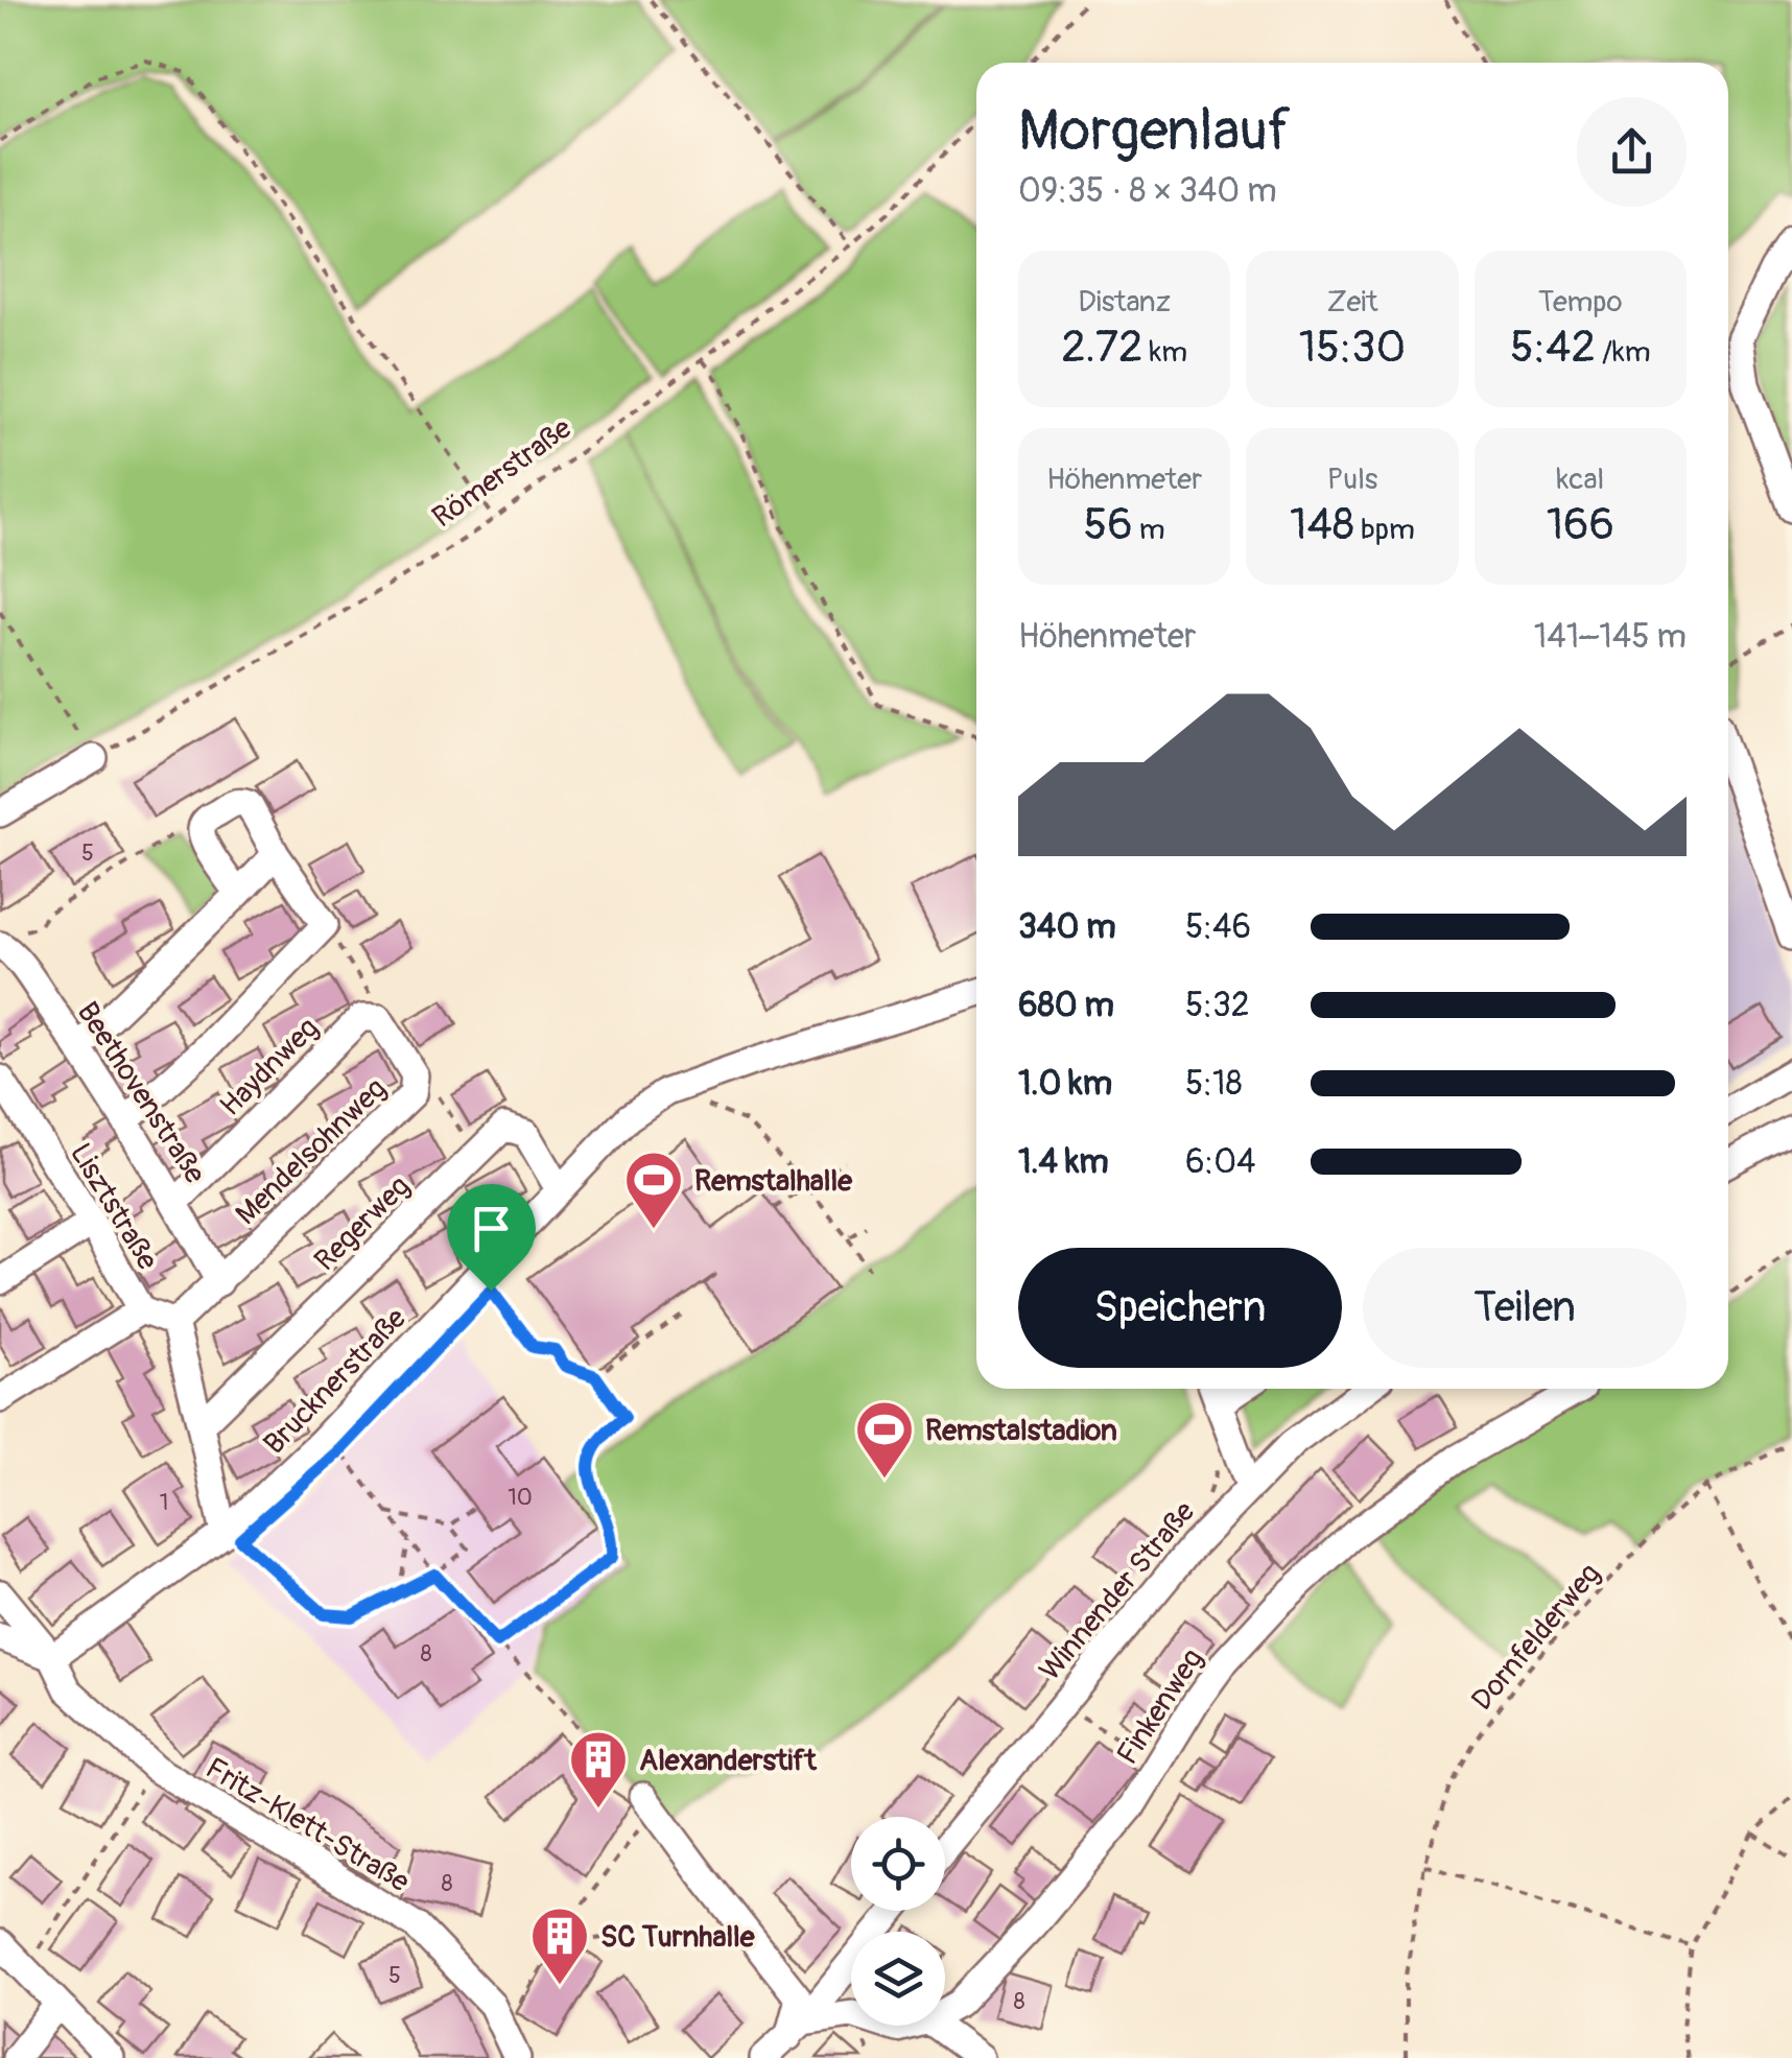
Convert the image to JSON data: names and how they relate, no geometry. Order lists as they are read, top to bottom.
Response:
{
  "streets": {
    "street": [
      "Haydnweg",
      "Beethovenstraße",
      "Mendelsohnweg",
      "Lisztstraße",
      "Regerweg",
      "Brucknerstraße",
      "Winnender Straße",
      "Finkenweg",
      "Fritz-Klett-Straße"
    ],
    "path": ["Römerstraße", "Dornfelderweg"]
  },
  "crossings": [
    ["Haydnweg", "Beethovenstraße"],
    ["Haydnweg", "Mendelsohnweg"],
    ["Beethovenstraße", "Mendelsohnweg"],
    ["Mendelsohnweg", "Lisztstraße"],
    ["Regerweg", "Brucknerstraße"],
    ["Brucknerstraße", "Fritz-Klett-Straße"]
  ],
  "places": {
    "sports": ["Remstalhalle", "Remstalstadion"],
    "building": ["Alexanderstift", "SC Turnhalle"]
  },
  "house_numbers": [
    "5",
    "10",
    "1",
    "8",
    "8",
    "5",
    "8"
  ],
  "page": {
    "heading": ["Morgenlauf", "09:35 · 8 × 340 m"],
    "stats": [
      ["Distanz", "2.72 km"],
      ["Zeit", "15:30"],
      ["Tempo", "5:42 /km"],
      ["Höhenmeter", "56 m"],
      ["Puls", "148 bpm"],
      ["kcal", "166"]
    ],
    "chart": ["Höhenmeter", "141–145 m"],
    "list": [
      {
        "name": "340 m",
        "note": "5:46"
      },
      {
        "name": "680 m",
        "note": "5:32"
      },
      {
        "name": "1.0 km",
        "note": "5:18"
      },
      {
        "name": "1.4 km",
        "note": "6:04"
      }
    ],
    "buttons": ["Speichern", "Teilen"]
  }
}
